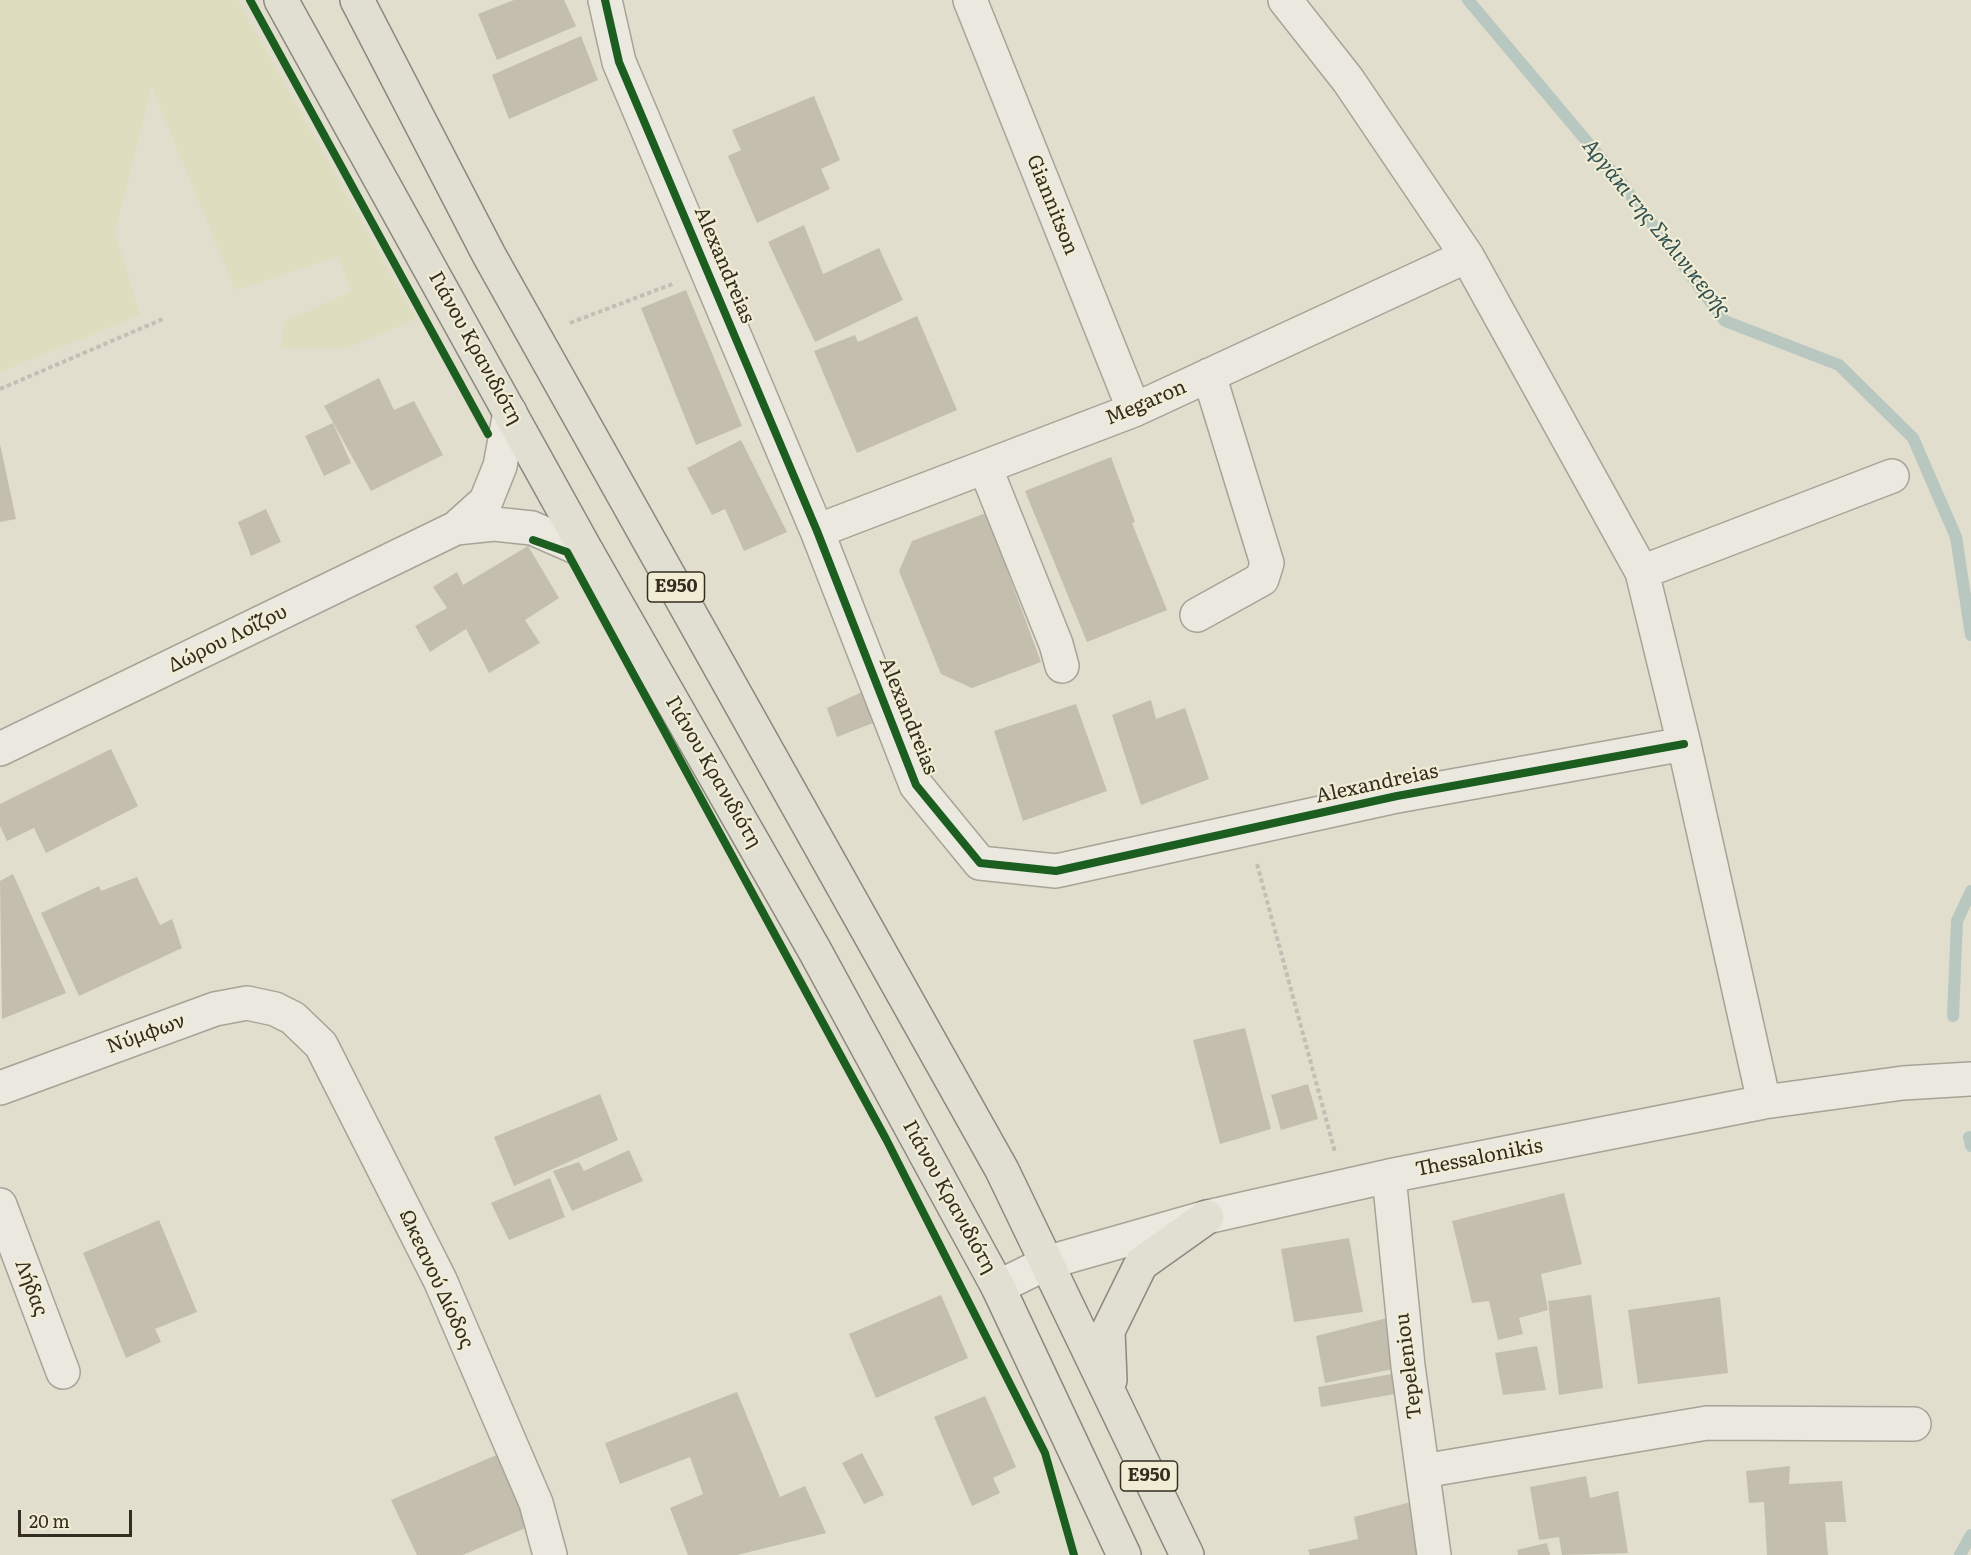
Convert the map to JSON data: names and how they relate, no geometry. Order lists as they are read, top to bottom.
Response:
{
  "streets": {
    "main road": ["Γιάνου Κρανιδιότη", "E950"],
    "street": [
      "Giannitson",
      "Alexandreias",
      "Megaron",
      "Δώρου Λοΐζου",
      "Νύμφων",
      "Thessalonikis",
      "Ωκεανού Δίοδος",
      "Λήδας",
      "Tepeleniou"
    ]
  },
  "crossings": [
    ["Giannitson", "Megaron"],
    ["Alexandreias", "Megaron"],
    ["Γιάνου Κρανιδιότη", "Δώρου Λοΐζου"],
    ["Γιάνου Κρανιδιότη", "Thessalonikis"],
    ["E950", "Thessalonikis"],
    ["Νύμφων", "Ωκεανού Δίοδος"],
    ["Thessalonikis", "Tepeleniou"]
  ],
  "water": ["Αργάκι της Σκλινικερής"],
  "scale_bar": "20 m"
}
